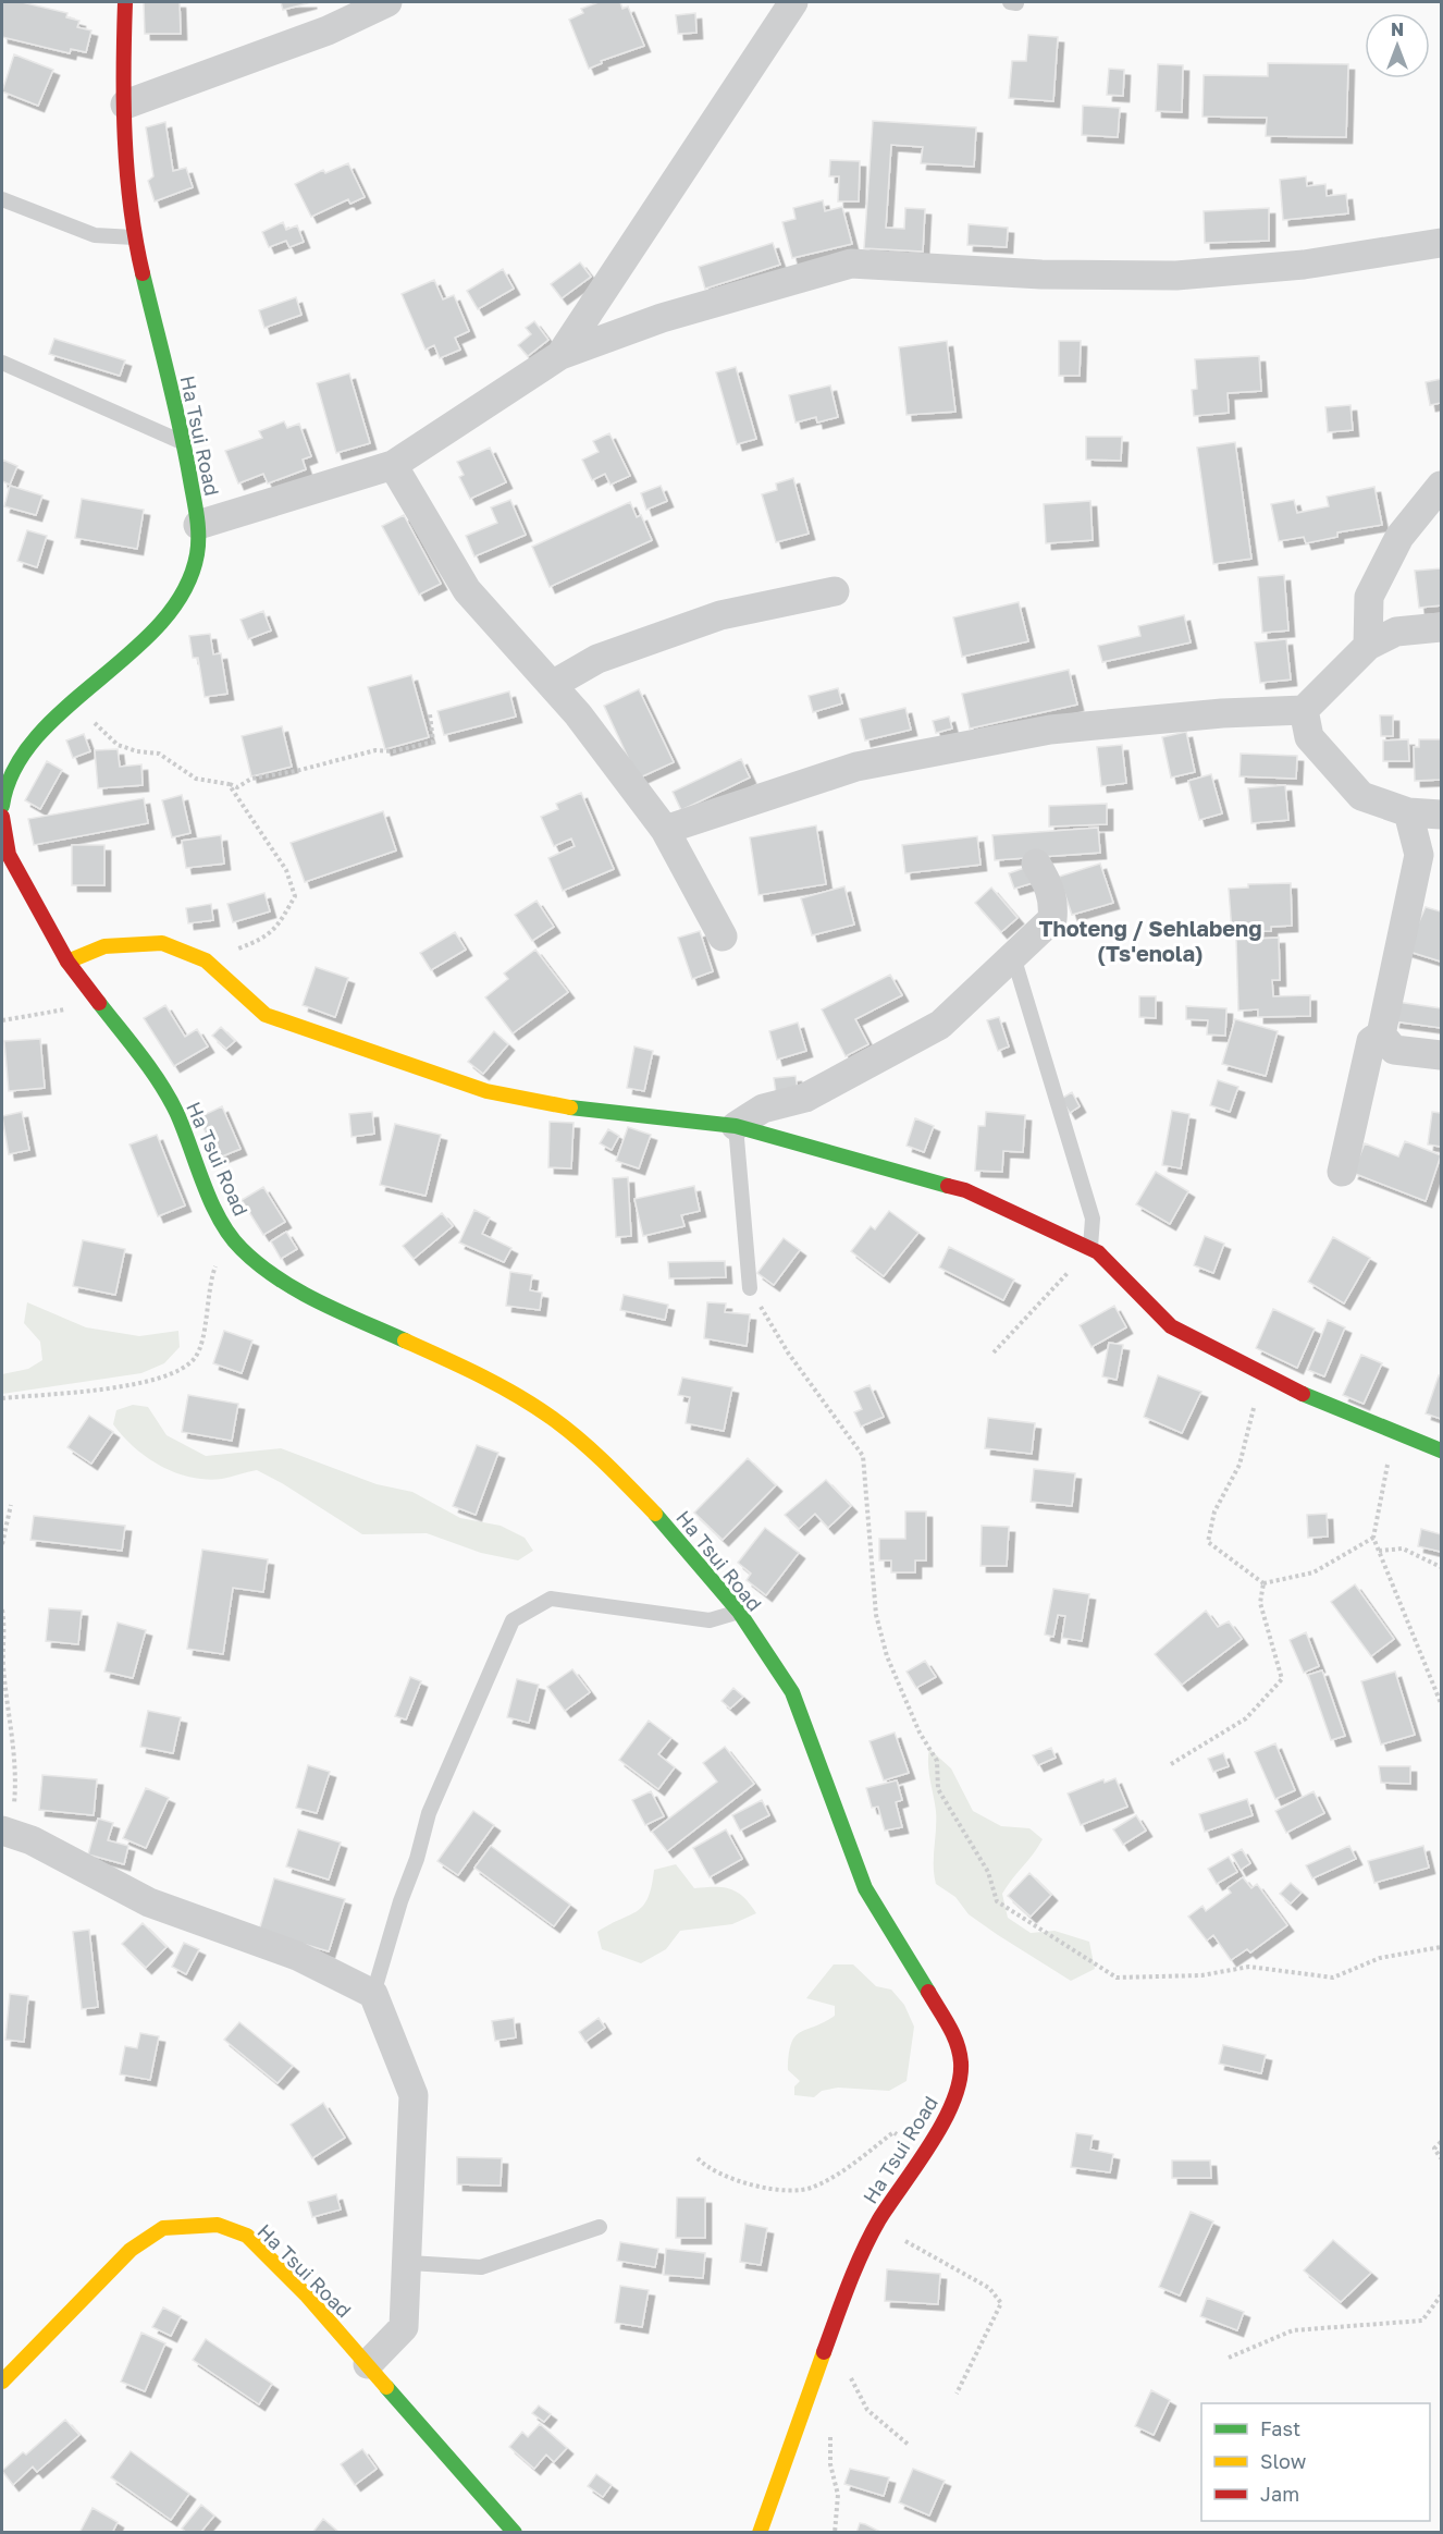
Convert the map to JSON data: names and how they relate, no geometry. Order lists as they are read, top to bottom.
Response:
{
  "streets": {
    "street": ["Ha Tsui Road"]
  },
  "districts": ["Thoteng / Sehlabeng (Ts'enola)"],
  "legend": ["Fast", "Slow", "Jam"],
  "north": "top"
}
